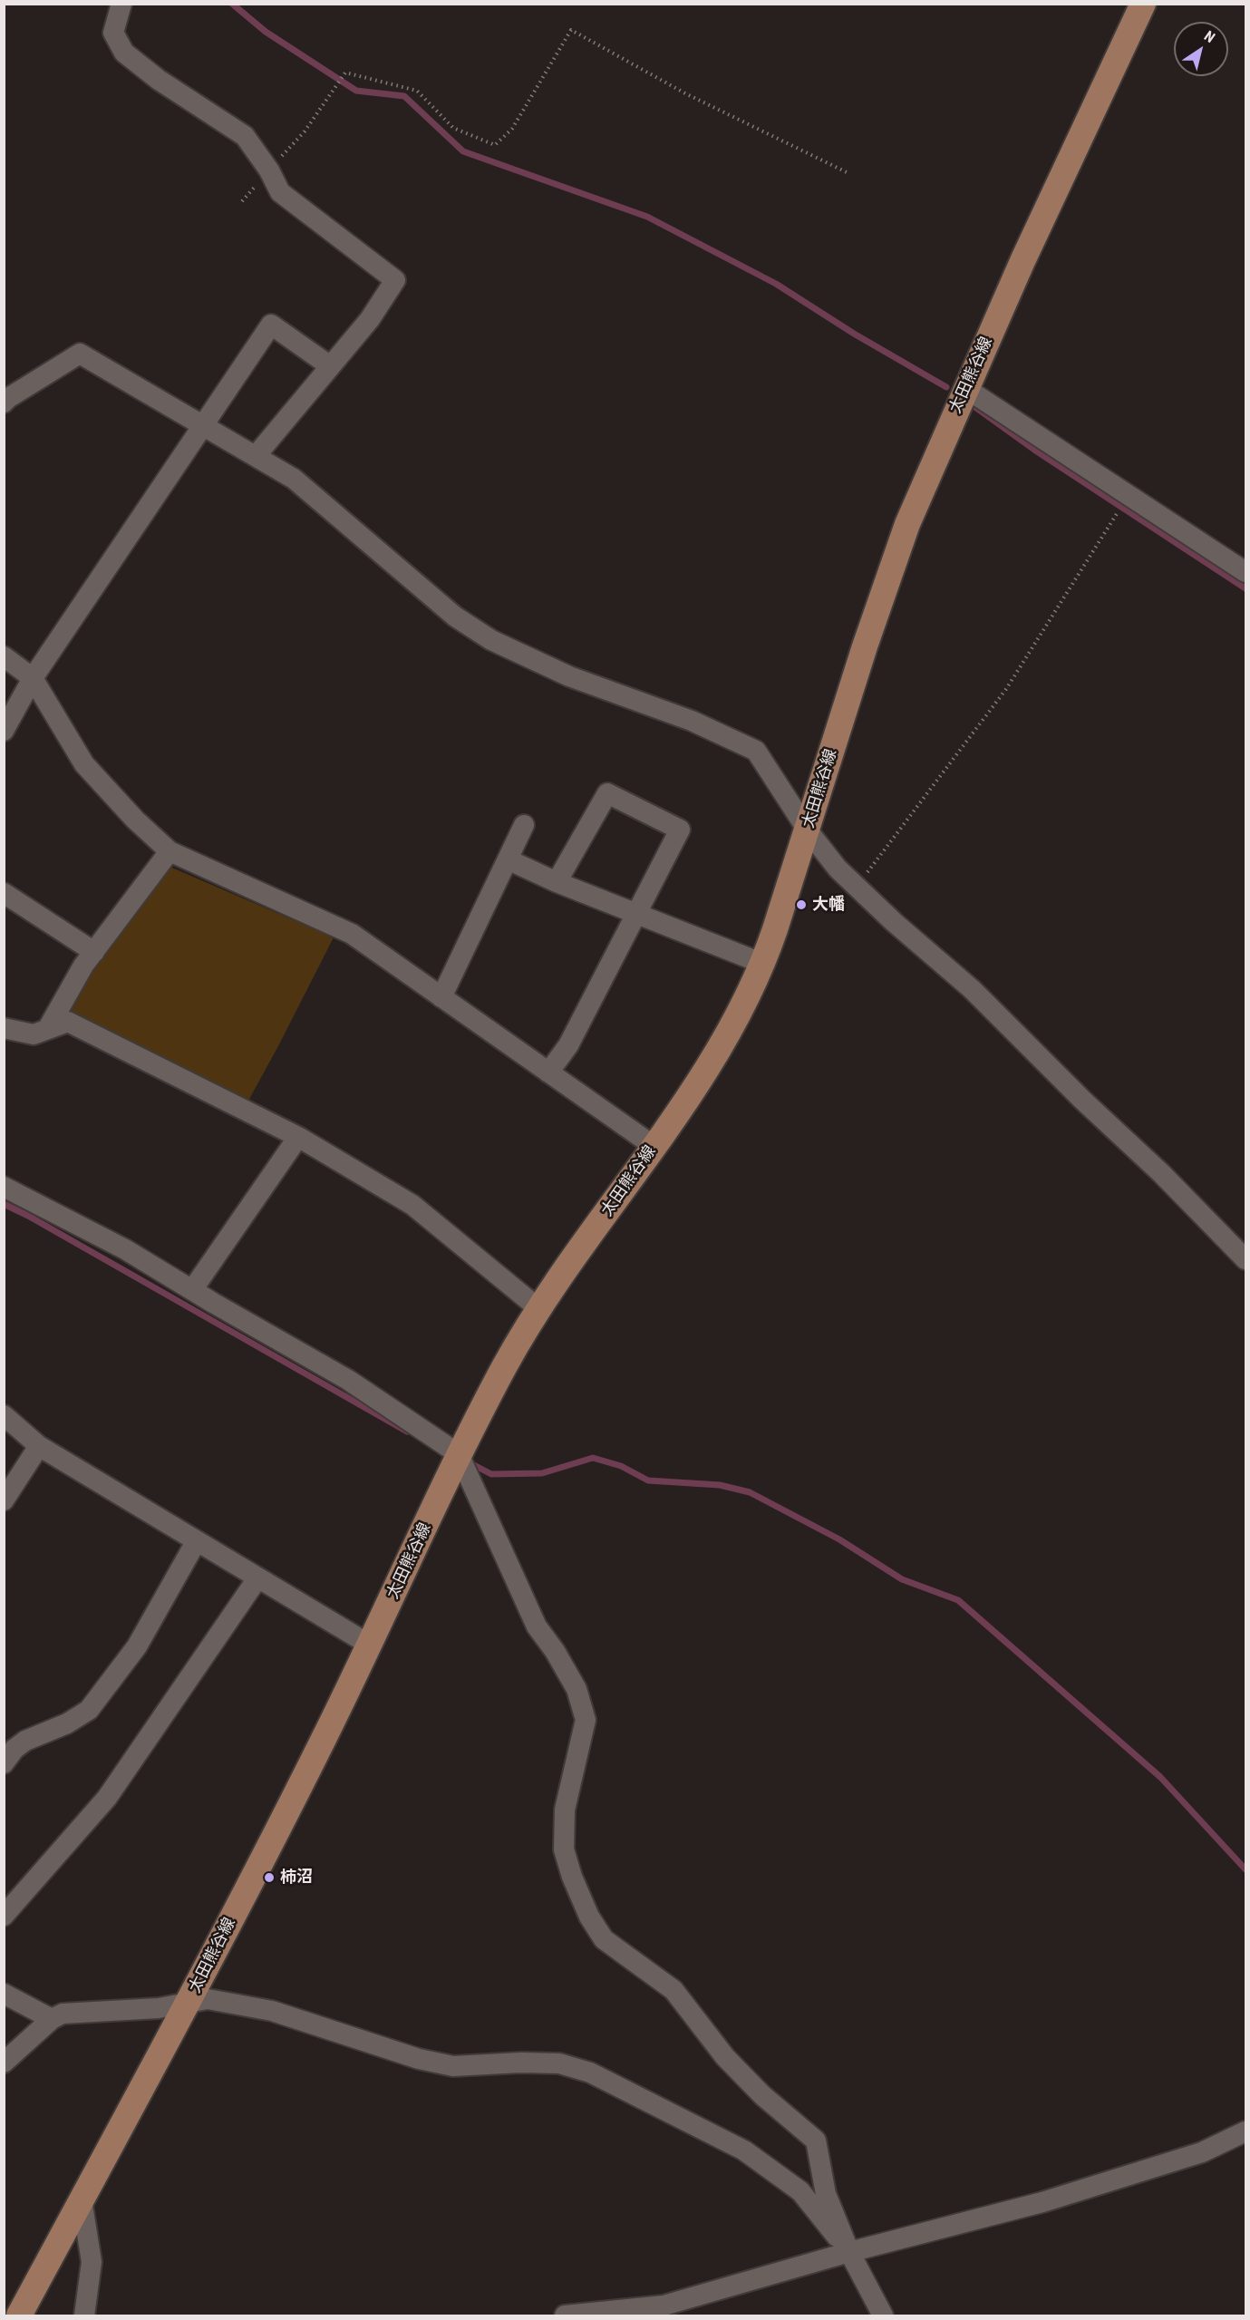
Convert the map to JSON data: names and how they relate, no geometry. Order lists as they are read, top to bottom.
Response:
{
  "streets": {
    "main road": ["太田熊谷線"]
  },
  "places": ["大幡", "柿沼"],
  "north": "top right"
}
